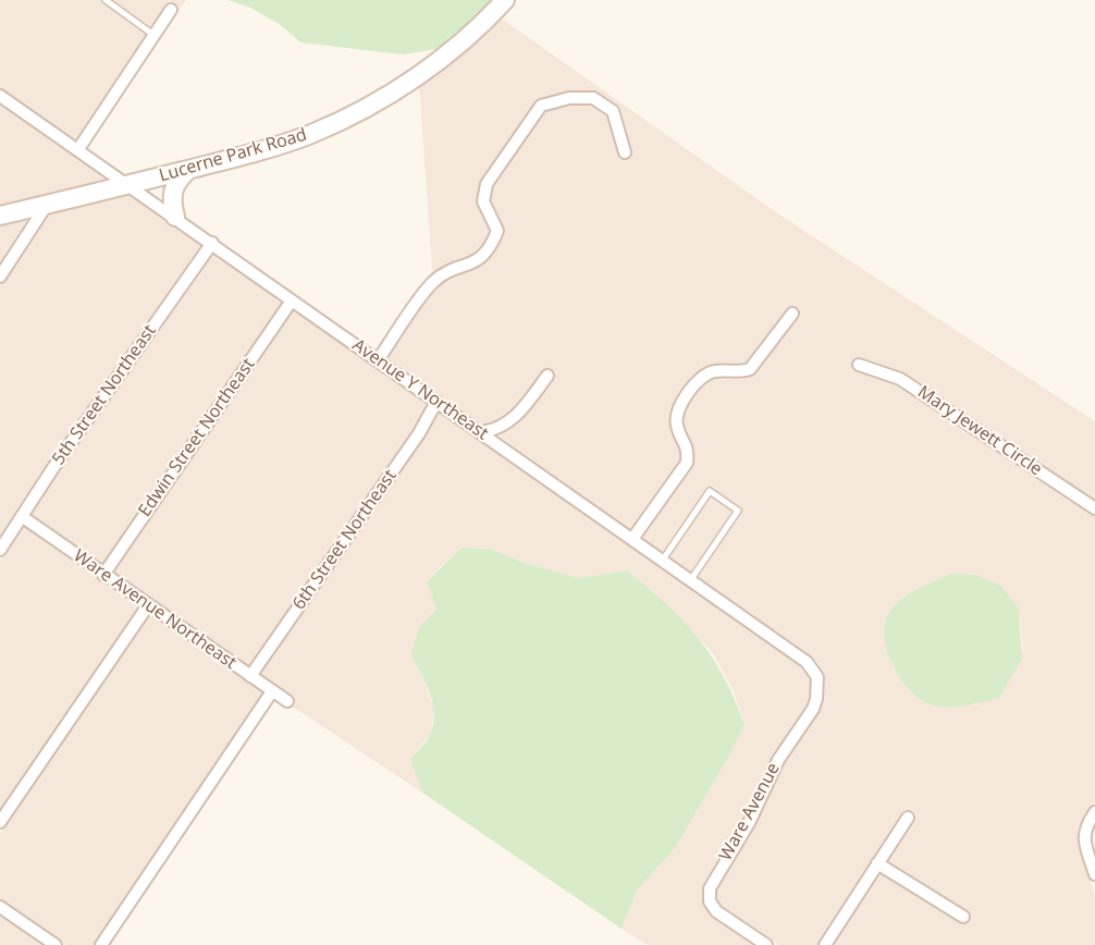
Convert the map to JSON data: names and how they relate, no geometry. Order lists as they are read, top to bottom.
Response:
{
  "streets": {
    "main road": ["Lucerne Park Road"],
    "street": [
      "Avenue Y Northeast",
      "5th Street Northeast",
      "Mary Jewett Circle",
      "Edwin Street Northeast",
      "6th Street Northeast",
      "Ware Avenue Northeast",
      "Ware Avenue"
    ]
  },
  "crossings": [
    ["Lucerne Park Road", "Avenue Y Northeast"],
    ["Avenue Y Northeast", "5th Street Northeast"],
    ["Avenue Y Northeast", "Edwin Street Northeast"],
    ["Avenue Y Northeast", "6th Street Northeast"],
    ["Avenue Y Northeast", "Ware Avenue"],
    ["5th Street Northeast", "Ware Avenue Northeast"],
    ["Edwin Street Northeast", "Ware Avenue Northeast"],
    ["6th Street Northeast", "Ware Avenue Northeast"]
  ]
}
